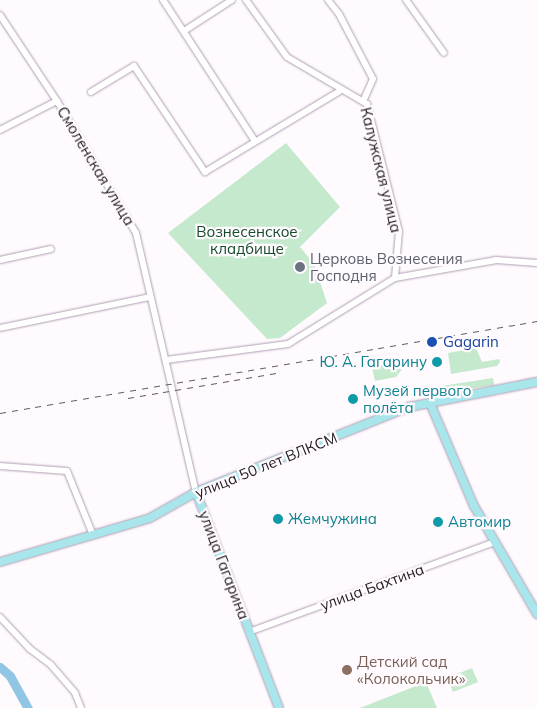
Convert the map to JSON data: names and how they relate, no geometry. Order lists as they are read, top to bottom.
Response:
{
  "streets": {
    "main road": ["улица 50 лет ВЛКСМ", "улица Гагарина"],
    "street": ["Смоленская улица", "Калужская улица", "улица Бахтина"]
  },
  "crossings": [
    ["Смоленская улица", "улица Гагарина"],
    ["улица 50 лет ВЛКСМ", "улица Гагарина"],
    ["улица Гагарина", "улица Бахтина"]
  ],
  "parks": ["Вознесенское кладбище"],
  "places": [
    "Церковь Вознесения Господня",
    "Gagarin",
    "Ю. А. Гагарину",
    "Музей первого полёта",
    "Жемчужина",
    "Автомир",
    "Детский сад «Колокольчик»"
  ]
}
